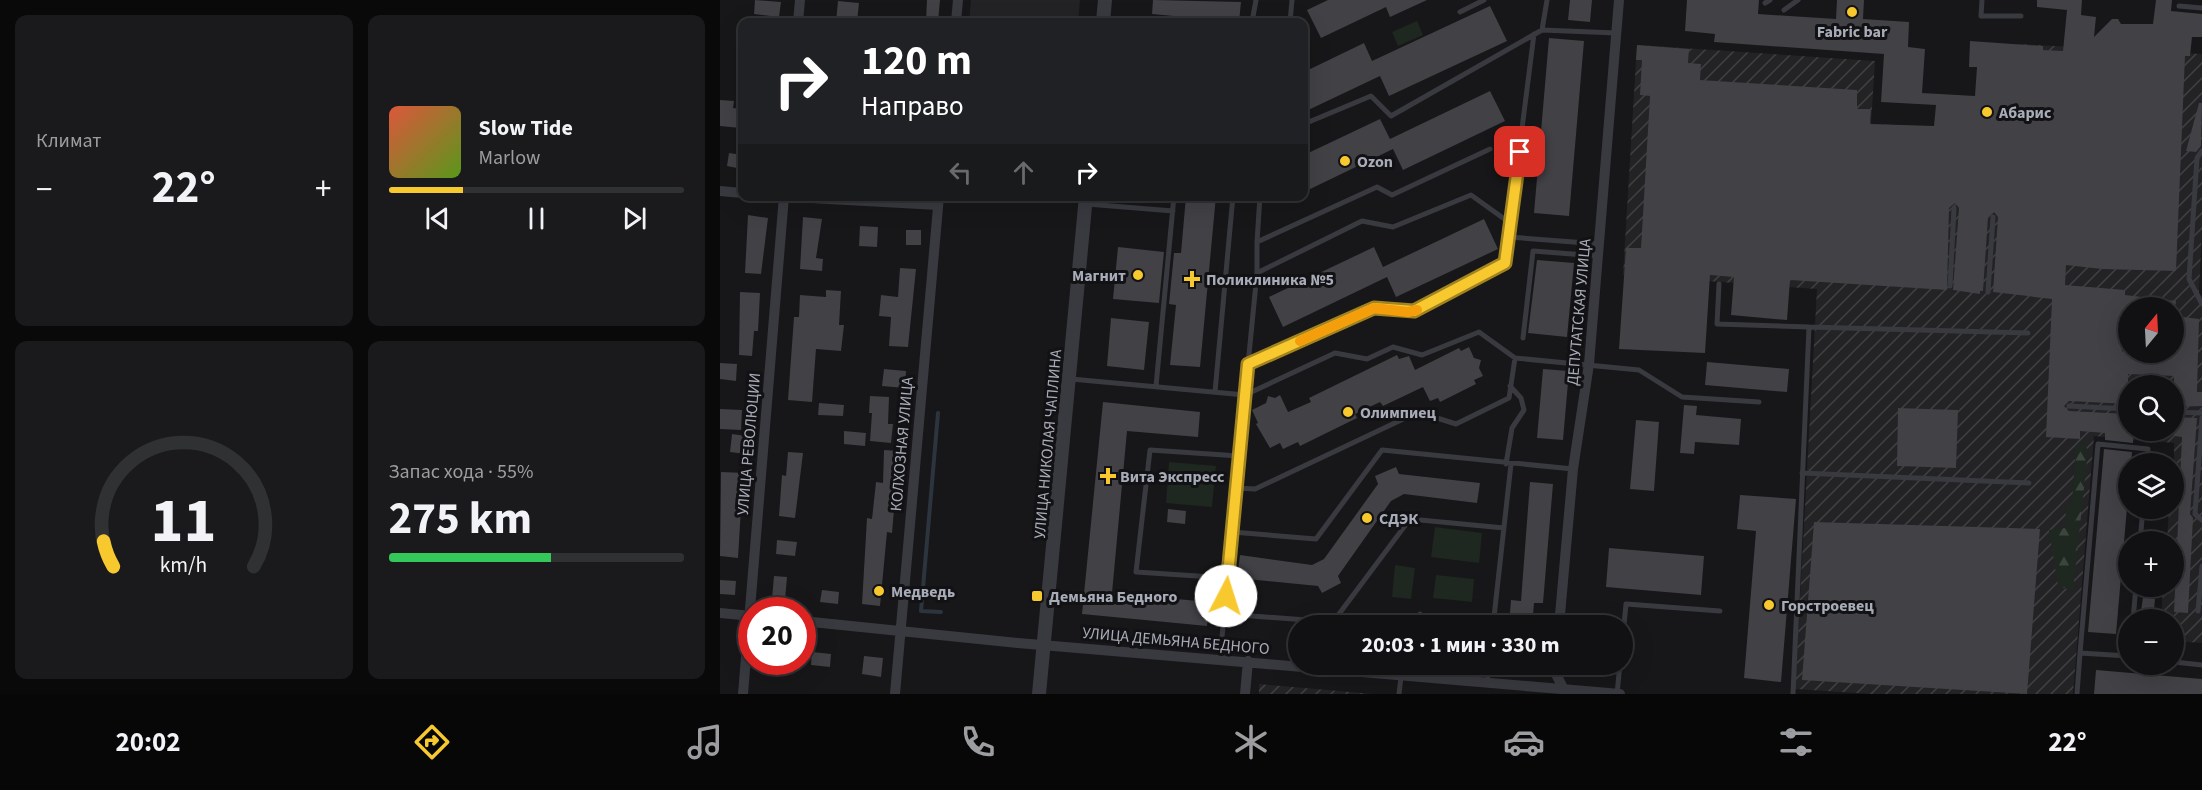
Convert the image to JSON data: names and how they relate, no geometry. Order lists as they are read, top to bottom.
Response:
{
  "streets": {
    "street": [
      "ДЕПУТАТСКАЯ УЛИЦА",
      "УЛИЦА РЕВОЛЮЦИИ",
      "КОЛХОЗНАЯ УЛИЦА",
      "УЛИЦА НИКОЛАЯ ЧАПЛИНА",
      "УЛИЦА ДЕМЬЯНА БЕДНОГО"
    ]
  },
  "crossings": [
    ["КОЛХОЗНАЯ УЛИЦА", "УЛИЦА ДЕМЬЯНА БЕДНОГО"],
    ["УЛИЦА НИКОЛАЯ ЧАПЛИНА", "УЛИЦА ДЕМЬЯНА БЕДНОГО"]
  ],
  "places": {
    "other": [
      "Fabric bar",
      "Абарис",
      "Ozon",
      "Магнит",
      "Олимпиец",
      "СДЭК",
      "Медведь",
      "Горстроевец"
    ],
    "health": ["Поликлиника №5", "Вита Экспресс"],
    "transit": ["Демьяна Бедного"]
  },
  "north": "top",
  "page": {
    "tile": [
      "Климат",
      ["Запас хода · 55%", "275 km"]
    ],
    "turn": ["120 m", "Направо"],
    "song": ["Slow Tide", "Marlow"],
    "heat": ["−", "22°", "+"],
    "map_buttons": ["+", "−"],
    "limit": "20",
    "trip": "20:03 · 1 мин · 330 m",
    "tabs": ["20:02", "22°"],
    "gauge": ["11", "km/h"]
  }
}
